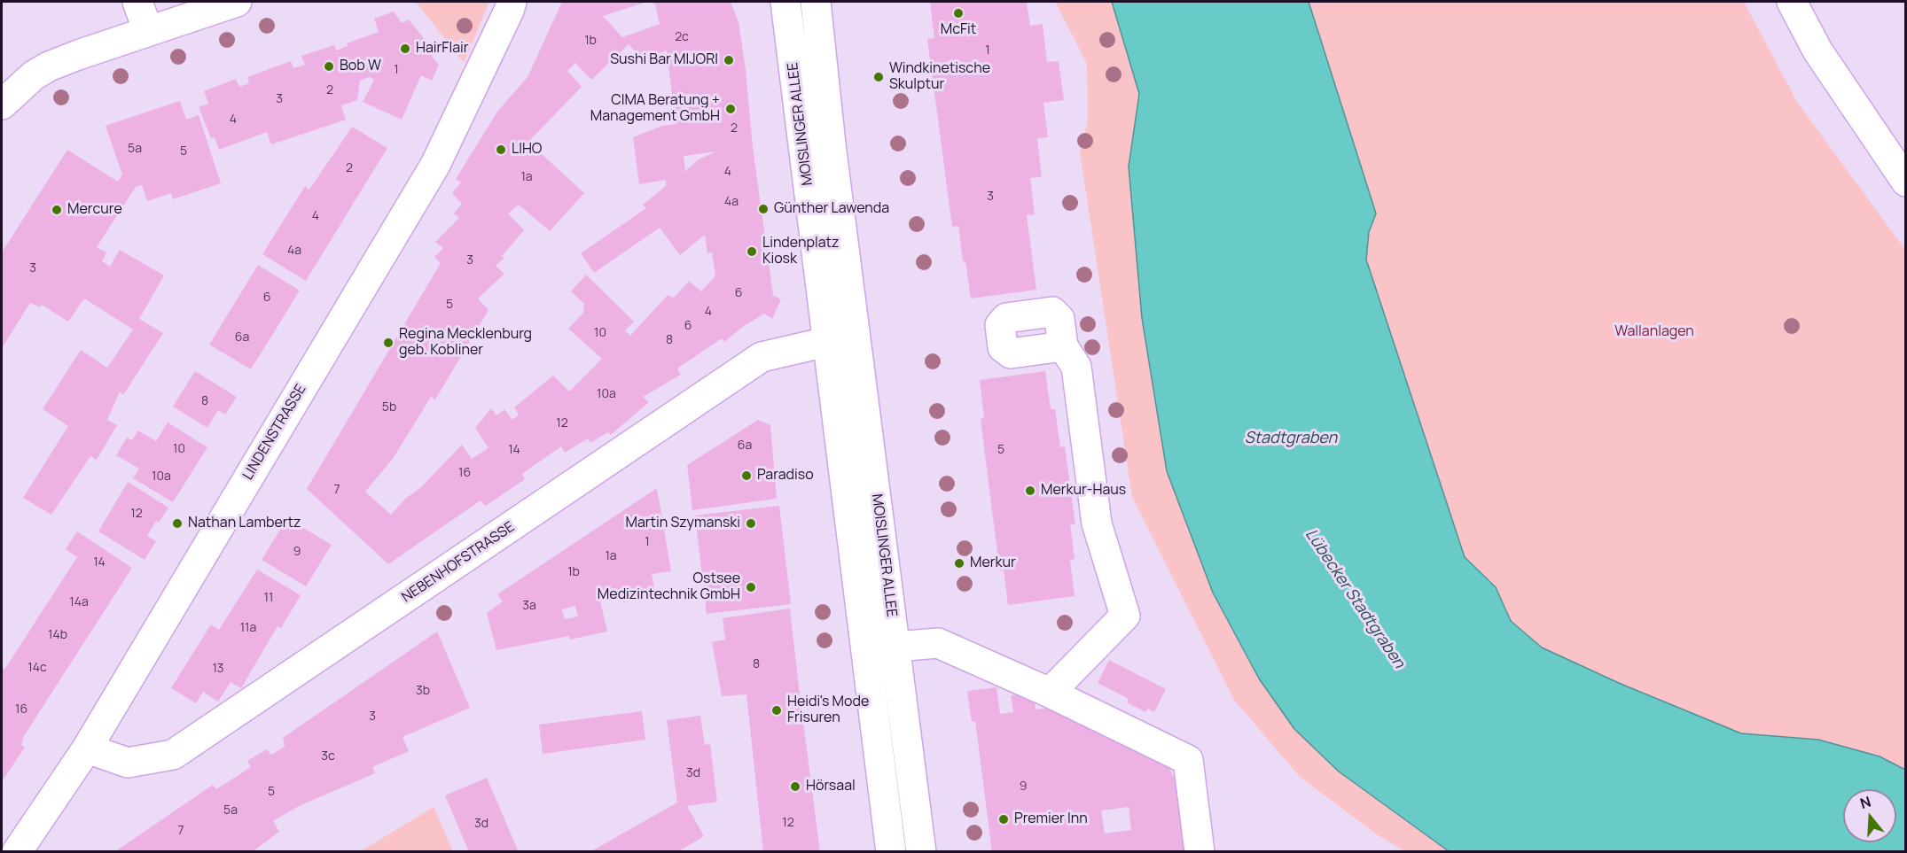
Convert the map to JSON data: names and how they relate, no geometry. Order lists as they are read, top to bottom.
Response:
{
  "streets": {
    "street": ["MOISLINGER ALLEE", "LINDENSTRASSE", "NEBENHOFSTRASSE"]
  },
  "crossings": [
    ["MOISLINGER ALLEE", "NEBENHOFSTRASSE"],
    ["LINDENSTRASSE", "NEBENHOFSTRASSE"]
  ],
  "water": ["Stadtgraben", "Lübecker Stadtgraben"],
  "parks": ["Wallanlagen"],
  "places": [
    "McFit",
    "HairFlair",
    "Sushi Bar MIJORI",
    "Bob W",
    "Windkinetische Skulptur",
    "CIMA Beratung + Management GmbH",
    "LIHO",
    "Günther Lawenda",
    "Mercure",
    "Lindenplatz Kiosk",
    "Regina Mecklenburg geb. Kobliner",
    "Paradiso",
    "Merkur-Haus",
    "Nathan Lambertz",
    "Martin Szymanski",
    "Merkur",
    "Ostsee Medizintechnik GmbH",
    "Heidi's Mode Frisuren",
    "Hörsaal",
    "Premier Inn"
  ],
  "house_numbers": [
    "2c",
    "1b",
    "1",
    "1",
    "2",
    "3",
    "4",
    "2",
    "5a",
    "5",
    "2",
    "4",
    "1a",
    "3",
    "4a",
    "4",
    "4a",
    "3",
    "3",
    "6",
    "6",
    "5",
    "4",
    "6",
    "10",
    "6a",
    "8",
    "10a",
    "8",
    "5b",
    "12",
    "6a",
    "10",
    "14",
    "5",
    "16",
    "10a",
    "7",
    "12",
    "1",
    "9",
    "1a",
    "14",
    "1b",
    "11",
    "14a",
    "3a",
    "11a",
    "14b",
    "8",
    "14c",
    "13",
    "3b",
    "16",
    "3",
    "3c",
    "3d",
    "9",
    "5",
    "5a",
    "12",
    "3d",
    "7"
  ],
  "north": "top"
}
